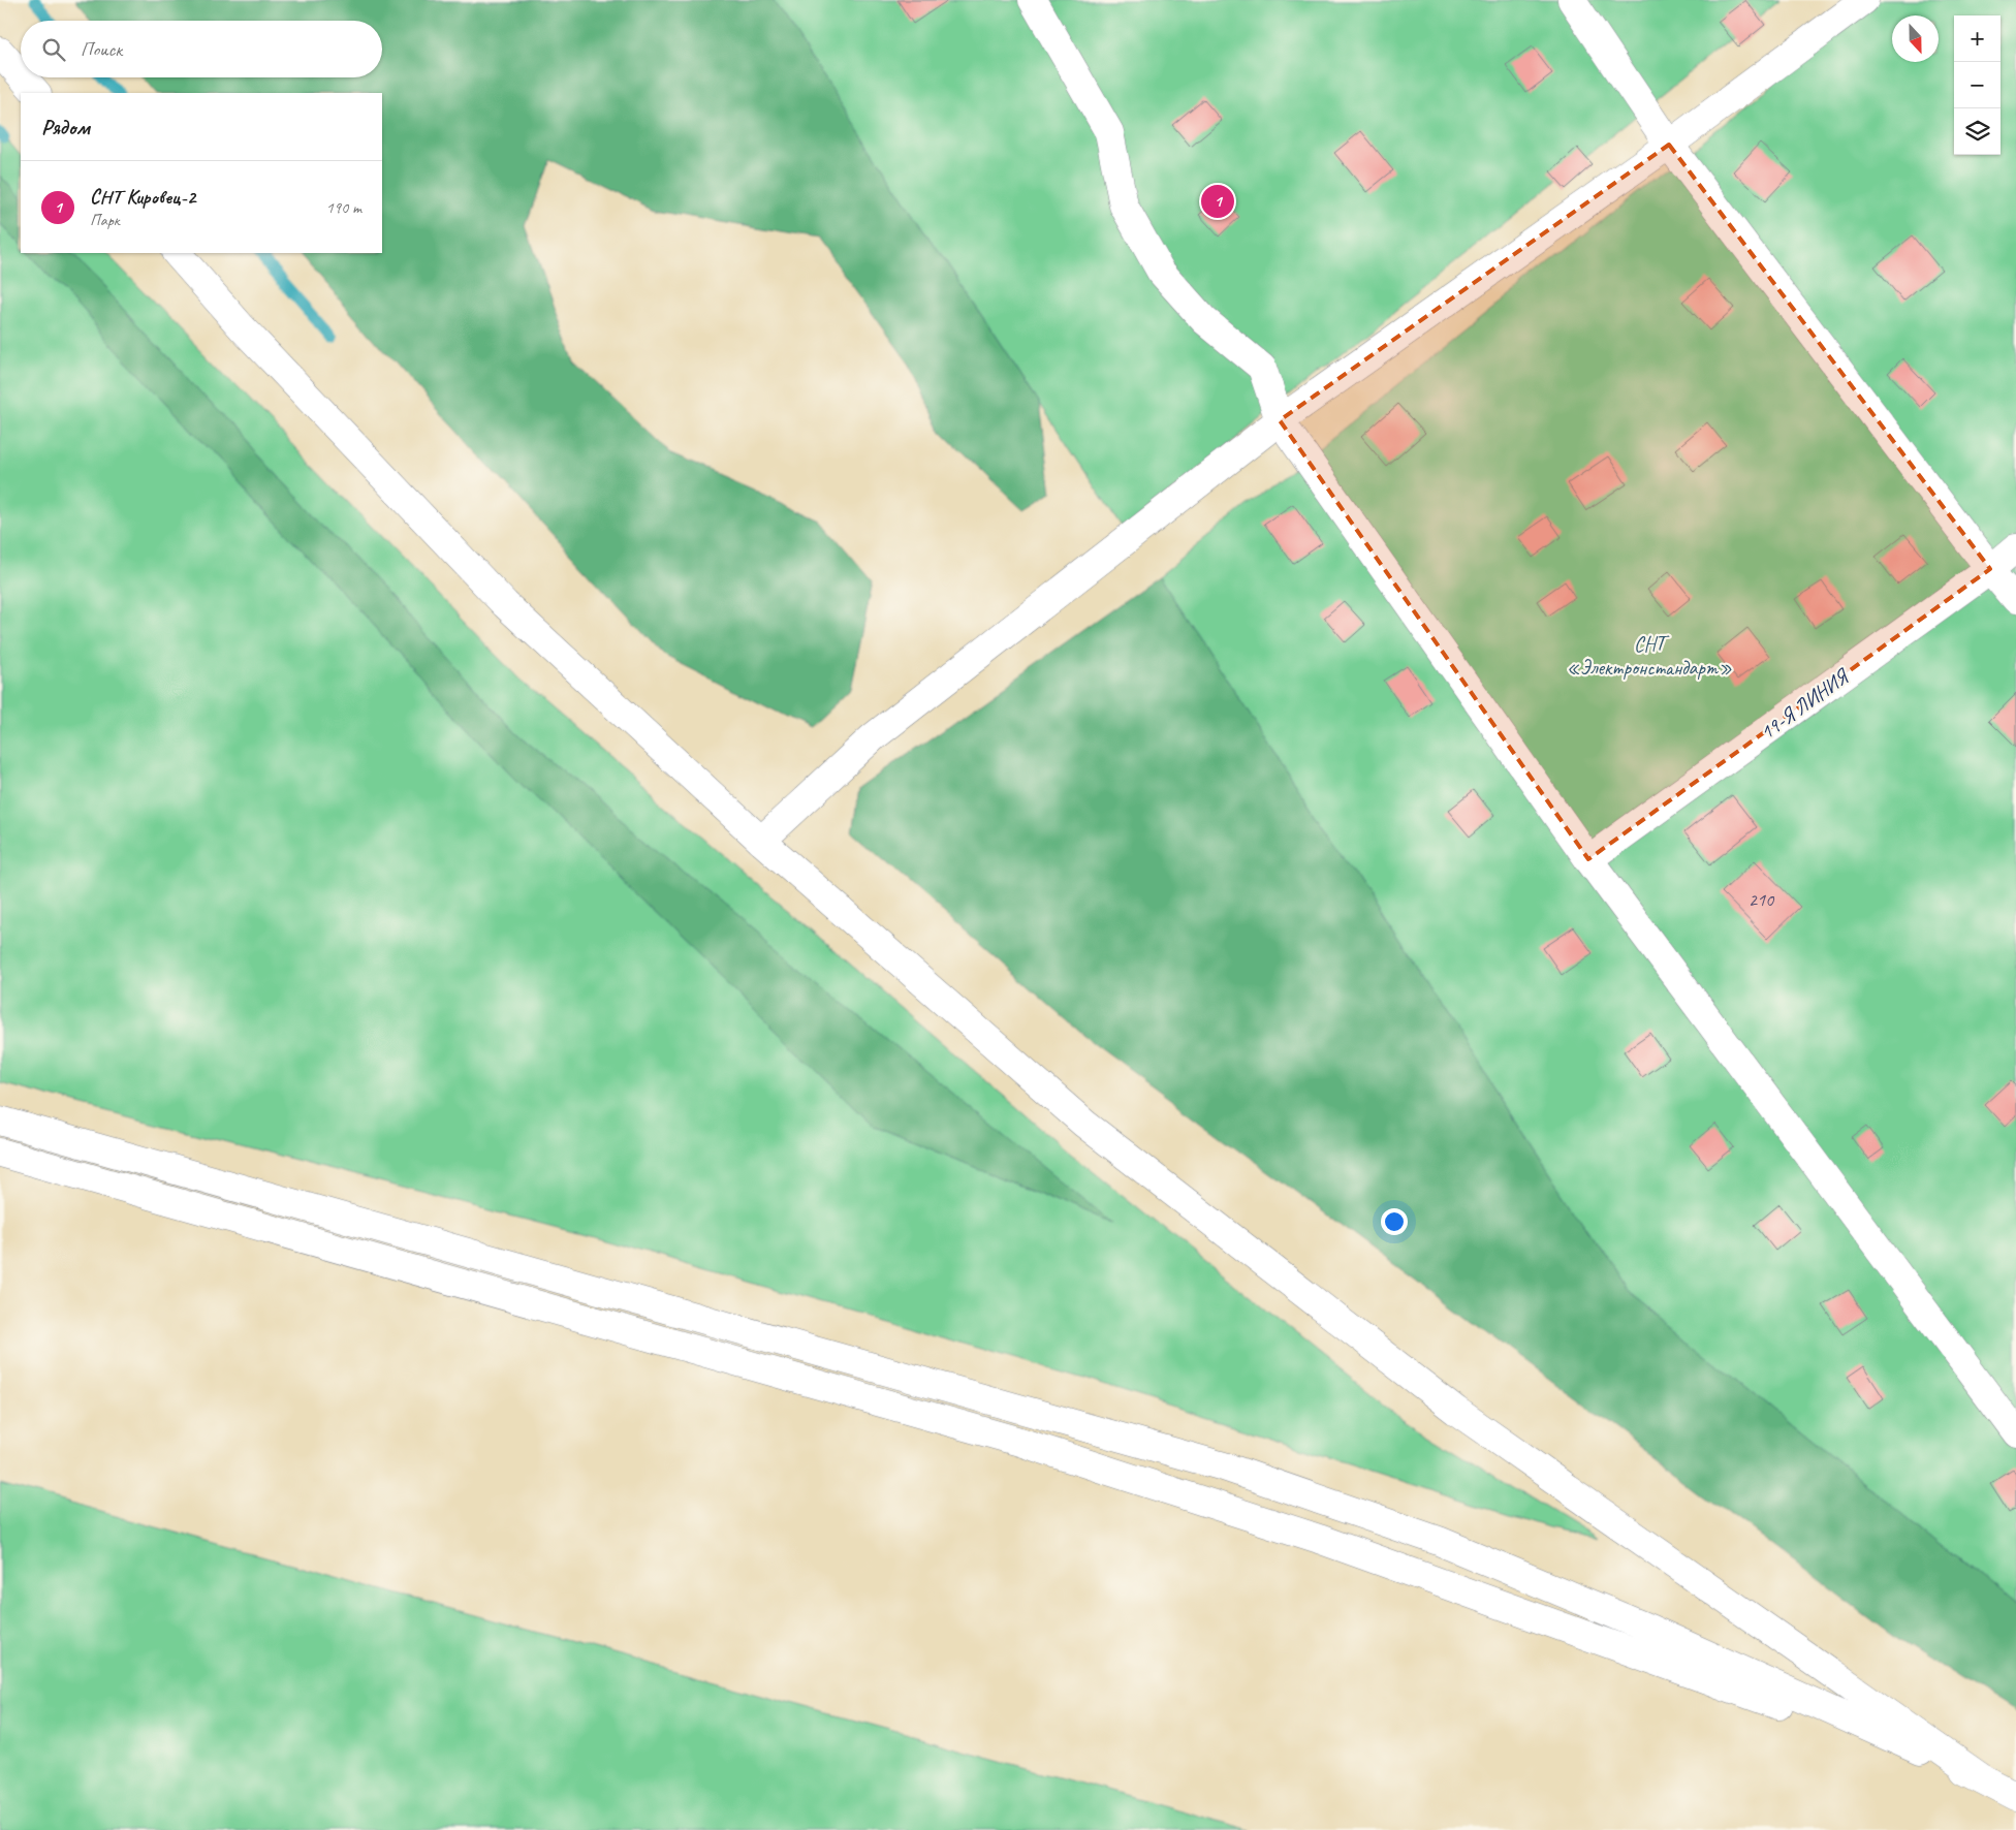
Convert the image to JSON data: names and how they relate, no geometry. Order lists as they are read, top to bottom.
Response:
{
  "streets": {
    "main road": ["19-Я ЛИНИЯ"]
  },
  "parks": ["СНТ «Электронстандарт»"],
  "house_numbers": ["210"],
  "north": "bottom",
  "page": {
    "map_buttons": ["+", "−"],
    "search": "Поиск",
    "heading": "Рядом",
    "list": [
      {
        "mark": "1",
        "name": "СНТ Кировец-2",
        "note": "Парк",
        "value": "190 m"
      }
    ],
    "pins": "1"
  }
}
